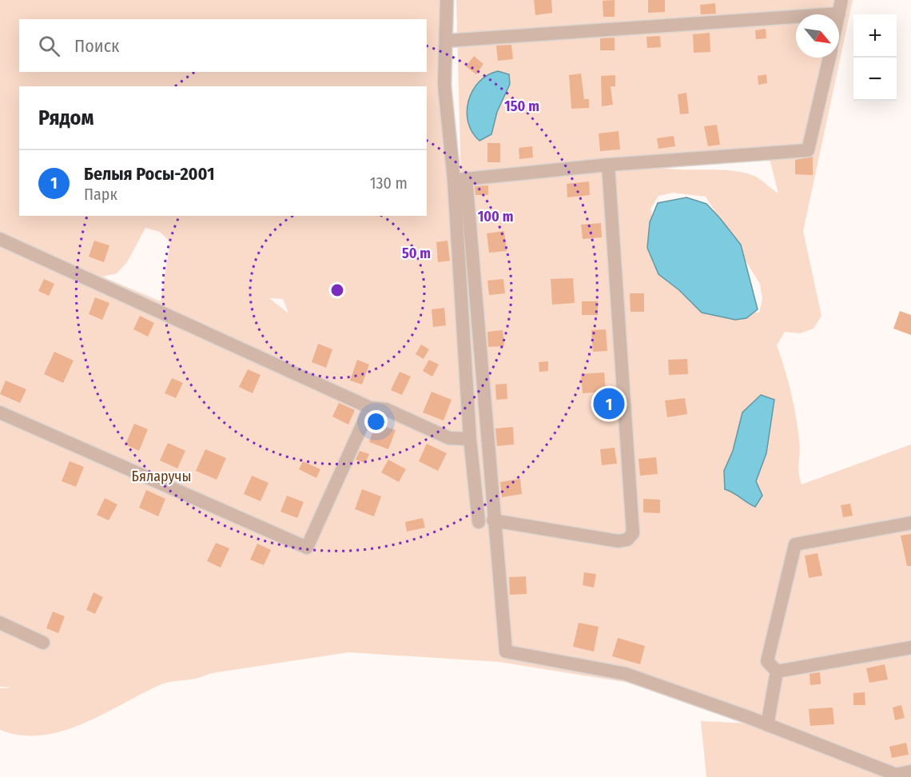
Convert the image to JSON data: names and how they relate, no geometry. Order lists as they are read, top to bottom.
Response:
{
  "parks": ["Бяларучы"],
  "north": "bottom right",
  "page": {
    "map_buttons": ["+", "−"],
    "search": "Поиск",
    "heading": "Рядом",
    "list": [
      {
        "mark": "1",
        "name": "Белыя Росы-2001",
        "note": "Парк",
        "value": "130 m"
      }
    ],
    "pins": "1"
  },
  "rings": ["150 m", "100 m", "50 m"]
}
